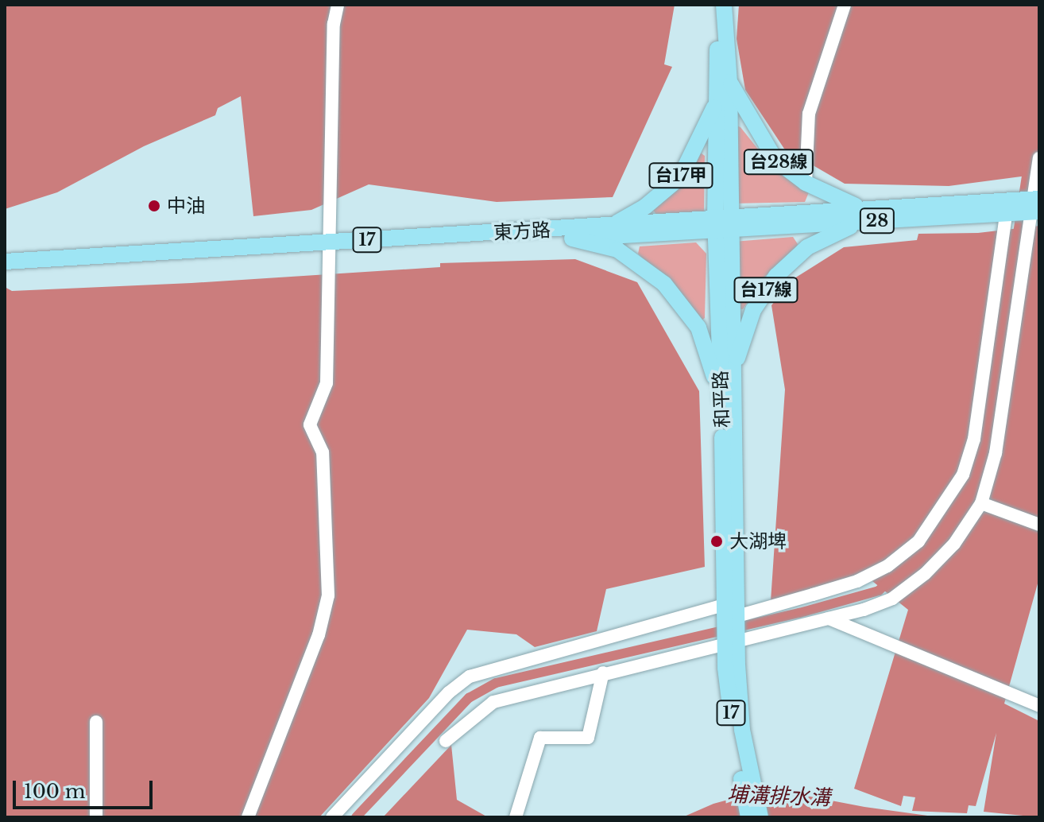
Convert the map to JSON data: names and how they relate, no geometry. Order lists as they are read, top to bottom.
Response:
{
  "streets": {
    "main road": [
      "台28線",
      "台17甲",
      "28",
      "東方路",
      "17",
      "台17線",
      "和平路"
    ]
  },
  "crossings": [
    ["台28線", "東方路"],
    ["台28線", "台17線"],
    ["台28線", "和平路"],
    ["台17甲", "東方路"],
    ["台17甲", "和平路"],
    ["東方路", "台17線"],
    ["東方路", "和平路"],
    ["17", "和平路"],
    ["台17線", "和平路"]
  ],
  "water": ["埔溝排水溝"],
  "places": ["中油", "大湖埤"],
  "scale_bar": "100 m"
}
